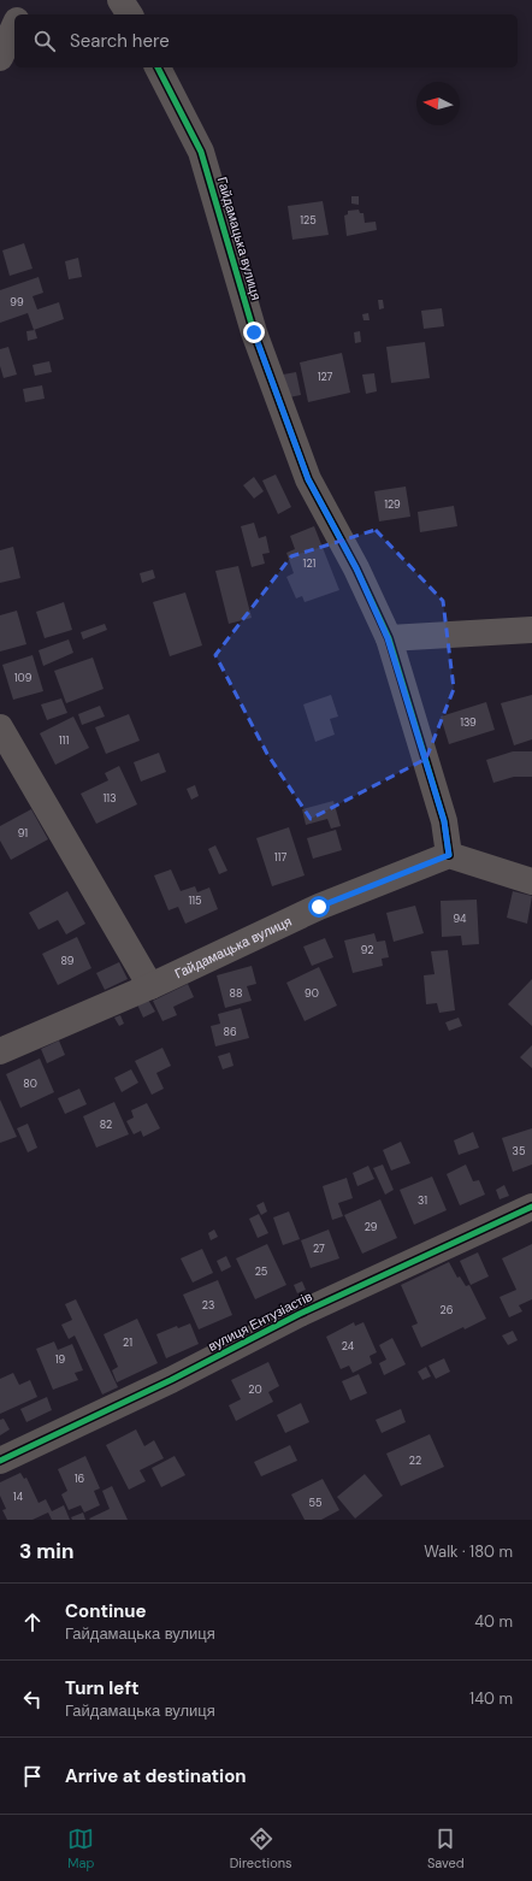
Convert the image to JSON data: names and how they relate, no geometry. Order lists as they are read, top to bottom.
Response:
{
  "streets": {
    "street": ["Гайдамацька вулиця", "вулиця Ентузіастів"]
  },
  "house_numbers": [
    "125",
    "99",
    "127",
    "129",
    "121",
    "109",
    "139",
    "111",
    "113",
    "91",
    "117",
    "115",
    "94",
    "92",
    "89",
    "88",
    "90",
    "86",
    "80",
    "82",
    "35",
    "31",
    "29",
    "27",
    "25",
    "23",
    "26",
    "21",
    "24",
    "19",
    "20",
    "22",
    "16",
    "14",
    "55"
  ],
  "north": "left",
  "page": {
    "search": "Search here",
    "heading": ["3 min", "Walk · 180 m"],
    "list": [
      ["Continue", "Гайдамацька вулиця", "40 m"],
      ["Turn left", "Гайдамацька вулиця", "140 m"],
      "Arrive at destination"
    ],
    "nav": ["Map", "Directions", "Saved"]
  }
}
